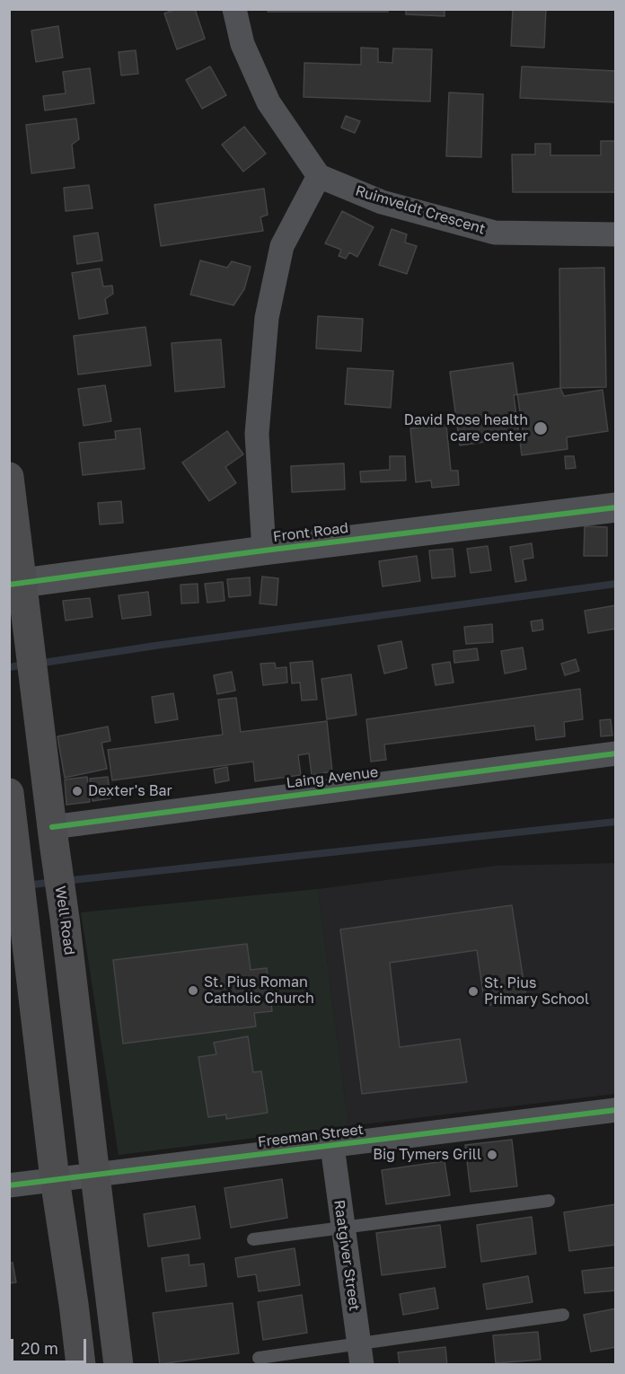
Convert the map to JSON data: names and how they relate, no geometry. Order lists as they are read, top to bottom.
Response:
{
  "streets": {
    "main road": ["Well Road"],
    "street": [
      "Ruimveldt Crescent",
      "Front Road",
      "Laing Avenue",
      "Freeman Street",
      "Raatgiver Street"
    ]
  },
  "crossings": [
    ["Front Road", "Well Road"],
    ["Laing Avenue", "Well Road"],
    ["Well Road", "Freeman Street"],
    ["Freeman Street", "Raatgiver Street"]
  ],
  "places": [
    "David Rose health care center",
    "Dexter's Bar",
    "St. Pius Roman Catholic Church",
    "St. Pius Primary School",
    "Big Tymers Grill"
  ],
  "scale_bar": "20 m"
}
